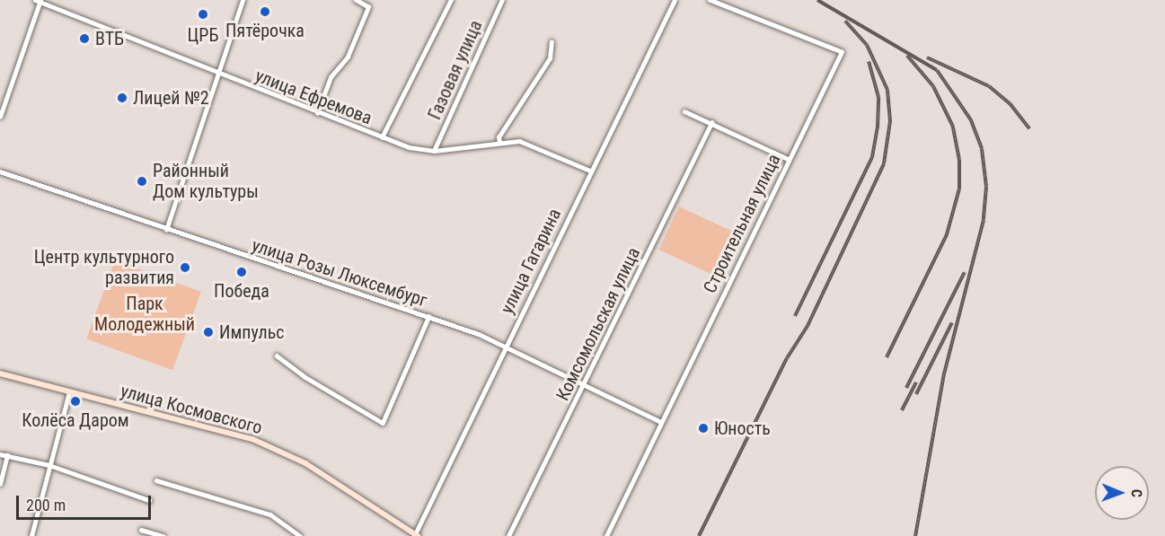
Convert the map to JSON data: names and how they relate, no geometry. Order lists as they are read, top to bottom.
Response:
{
  "streets": {
    "main road": ["улица Космовского"],
    "street": [
      "Газовая улица",
      "улица Ефремова",
      "Строительная улица",
      "улица Гагарина",
      "улица Розы Люксембург",
      "Комсомольская улица"
    ]
  },
  "crossings": [
    ["Газовая улица", "улица Ефремова"],
    ["улица Ефремова", "улица Гагарина"],
    ["Строительная улица", "улица Розы Люксембург"],
    ["улица Гагарина", "улица Розы Люксембург"],
    ["улица Гагарина", "улица Космовского"],
    ["улица Розы Люксембург", "Комсомольская улица"]
  ],
  "parks": ["Парк Молодежный"],
  "places": [
    "Пятёрочка",
    "ЦРБ",
    "ВТБ",
    "Лицей №2",
    "Районный Дом культуры",
    "Центр культурного развития",
    "Победа",
    "Импульс",
    "Колёса Даром",
    "Юность"
  ],
  "scale_bar": "200 m",
  "north": "right"
}
